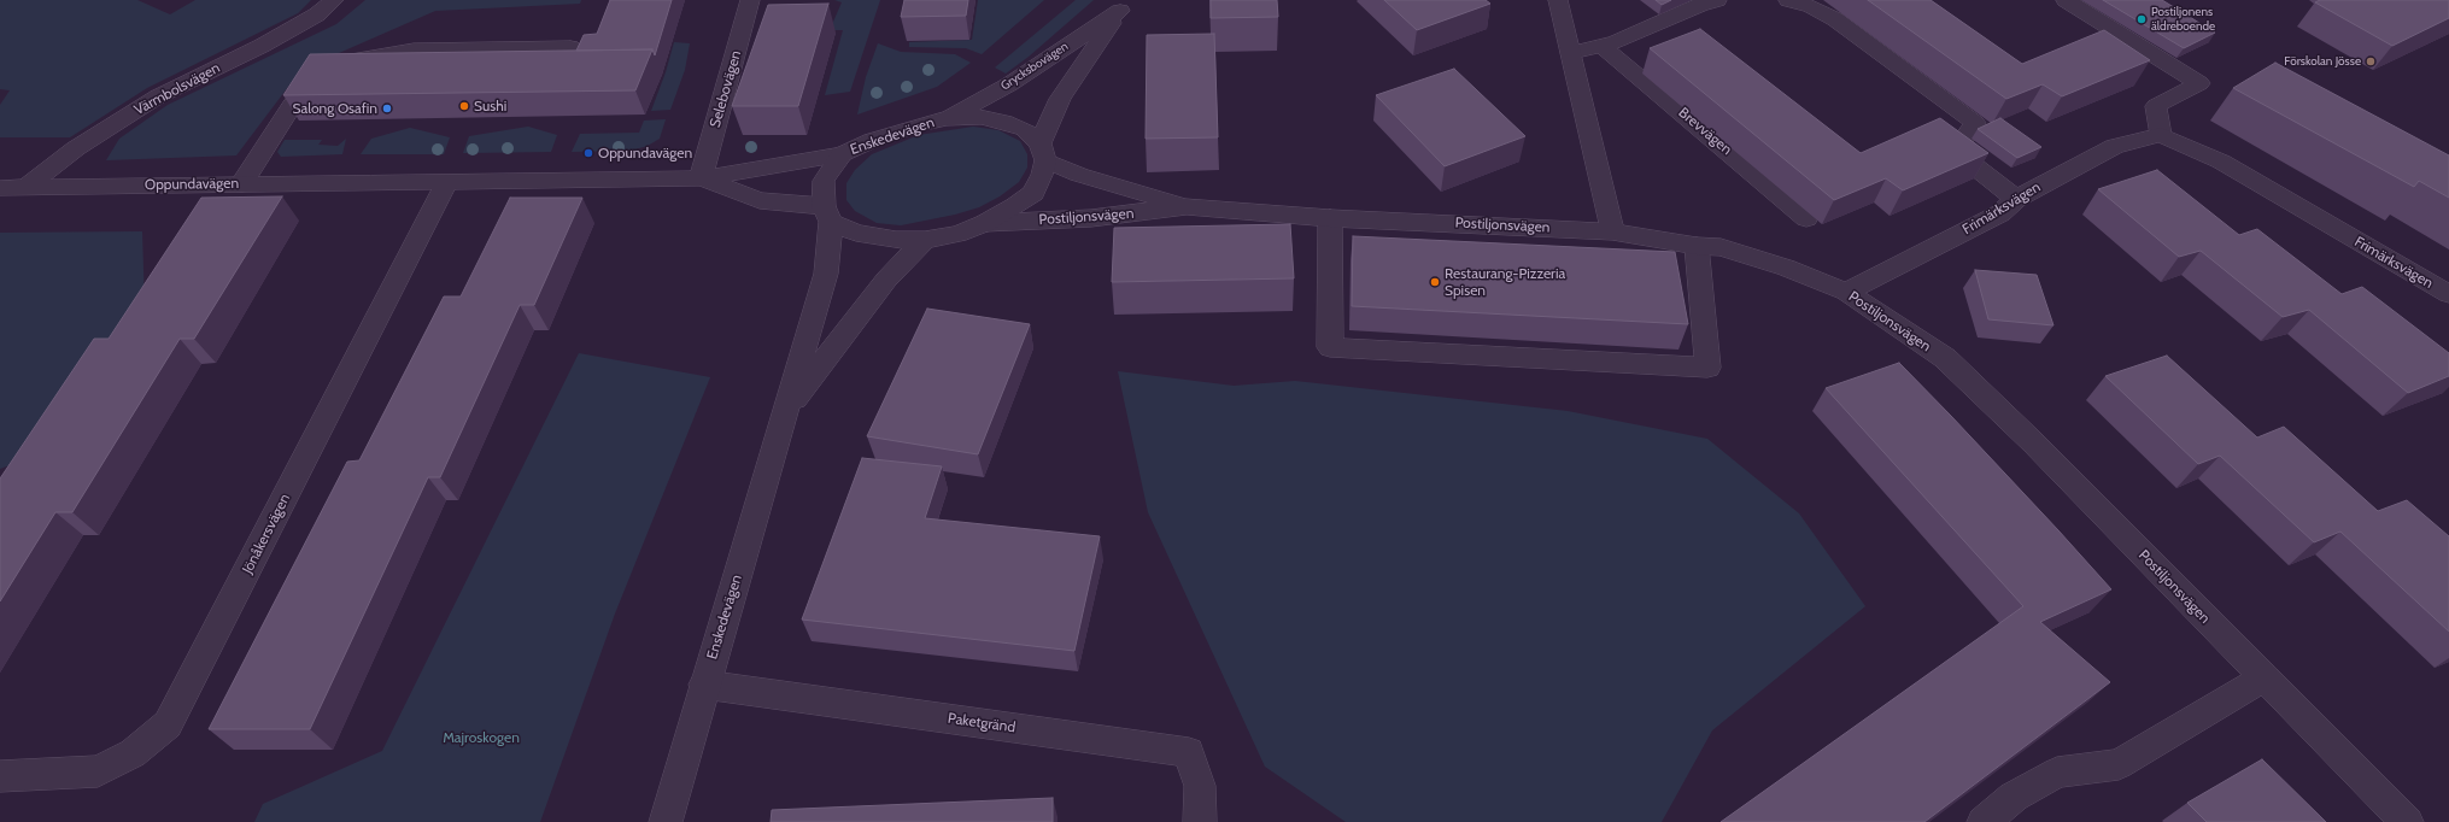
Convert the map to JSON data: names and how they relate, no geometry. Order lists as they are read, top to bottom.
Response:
{
  "streets": {
    "street": [
      "Grycksbovägen",
      "Värmbolsvägen",
      "Selebovägen",
      "Brevvägen",
      "Enskedevägen",
      "Oppundavägen",
      "Frimärksvägen",
      "Postiljonsvägen",
      "Jönåkersvägen",
      "Paketgränd"
    ]
  },
  "crossings": [
    ["Grycksbovägen", "Enskedevägen"],
    ["Grycksbovägen", "Postiljonsvägen"],
    ["Värmbolsvägen", "Oppundavägen"],
    ["Selebovägen", "Oppundavägen"],
    ["Enskedevägen", "Oppundavägen"],
    ["Enskedevägen", "Postiljonsvägen"],
    ["Enskedevägen", "Paketgränd"],
    ["Oppundavägen", "Jönåkersvägen"],
    ["Frimärksvägen", "Postiljonsvägen"]
  ],
  "parks": ["Majroskogen"],
  "places": [
    "Postiljonens äldreboende",
    "Förskolan Jösse",
    "Sushi",
    "Salong Osafin",
    "Oppundavägen",
    "Restaurang-Pizzeria Spisen"
  ]
}
